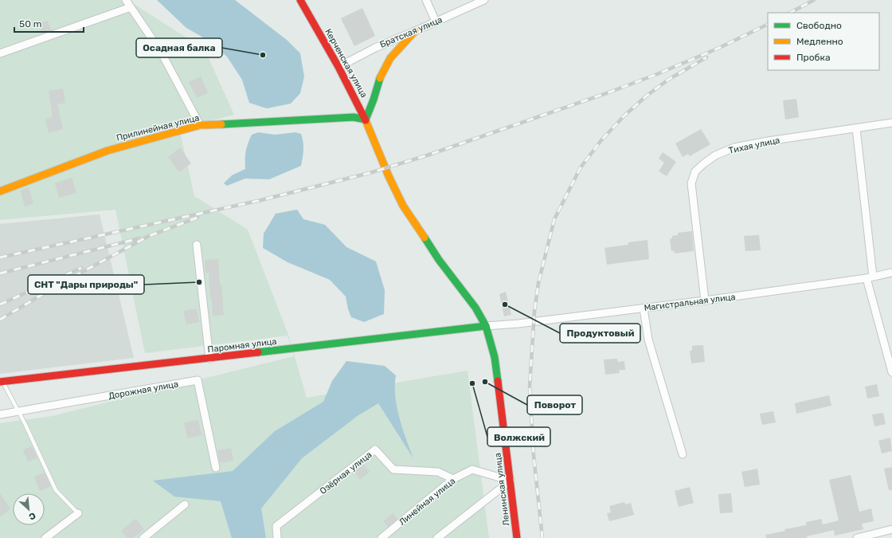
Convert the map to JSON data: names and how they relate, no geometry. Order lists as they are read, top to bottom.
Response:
{
  "streets": {
    "street": [
      "Братская улица",
      "Керченская улица",
      "Прилинейная улица",
      "Тихая улица",
      "Магистральная улица",
      "Паромная улица",
      "Дорожная улица",
      "Озёрная улица",
      "Ленинская улица",
      "Линейная улица"
    ]
  },
  "crossings": [
    ["Братская улица", "Керченская улица"],
    ["Керченская улица", "Прилинейная улица"],
    ["Керченская улица", "Ленинская улица"],
    ["Тихая улица", "Магистральная улица"],
    ["Магистральная улица", "Паромная улица"],
    ["Магистральная улица", "Ленинская улица"],
    ["Паромная улица", "Ленинская улица"],
    ["Озёрная улица", "Линейная улица"],
    ["Ленинская улица", "Линейная улица"]
  ],
  "places": [
    "Осадная балка",
    "СНТ \"Дары природы\"",
    "Продуктовый",
    "Поворот",
    "Волжский"
  ],
  "legend": ["Свободно", "Медленно", "Пробка"],
  "scale_bar": "50 m",
  "north": "bottom right"
}
